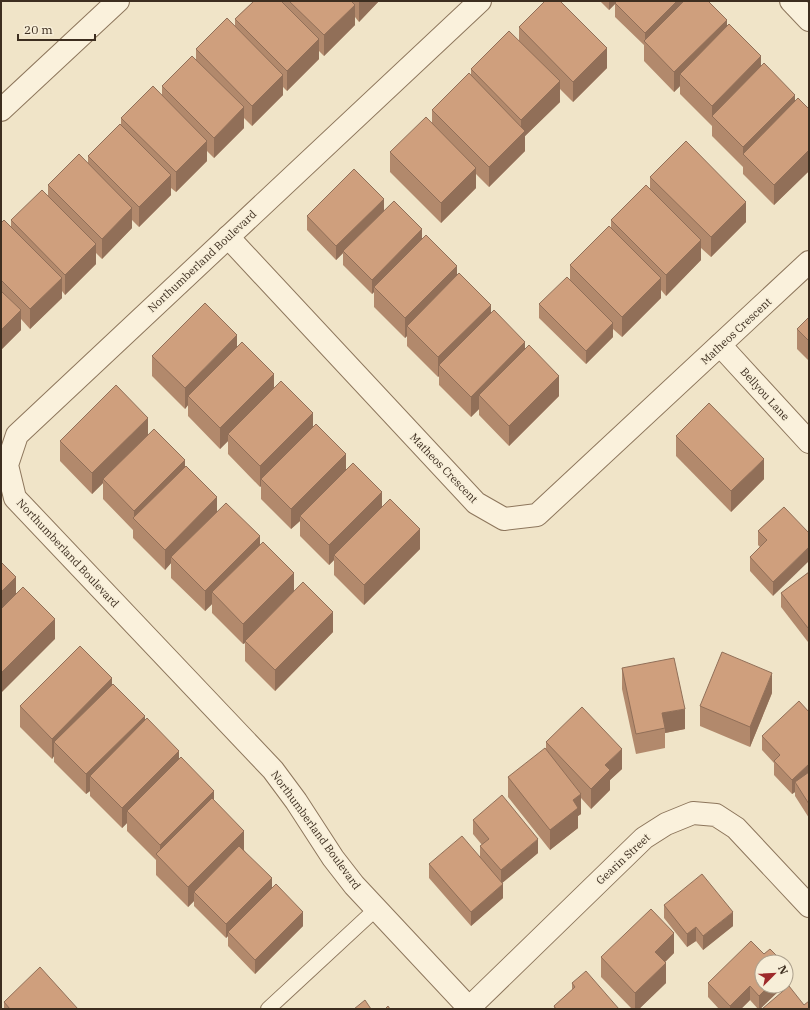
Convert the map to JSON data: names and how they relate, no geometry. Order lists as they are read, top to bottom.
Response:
{
  "streets": {
    "street": [
      "Northumberland Boulevard",
      "Matheos Crescent",
      "Bellyou Lane",
      "Gearin Street"
    ]
  },
  "crossings": [
    ["Northumberland Boulevard", "Matheos Crescent"],
    ["Northumberland Boulevard", "Gearin Street"],
    ["Matheos Crescent", "Bellyou Lane"]
  ],
  "scale_bar": "20 m",
  "north": "top right"
}
